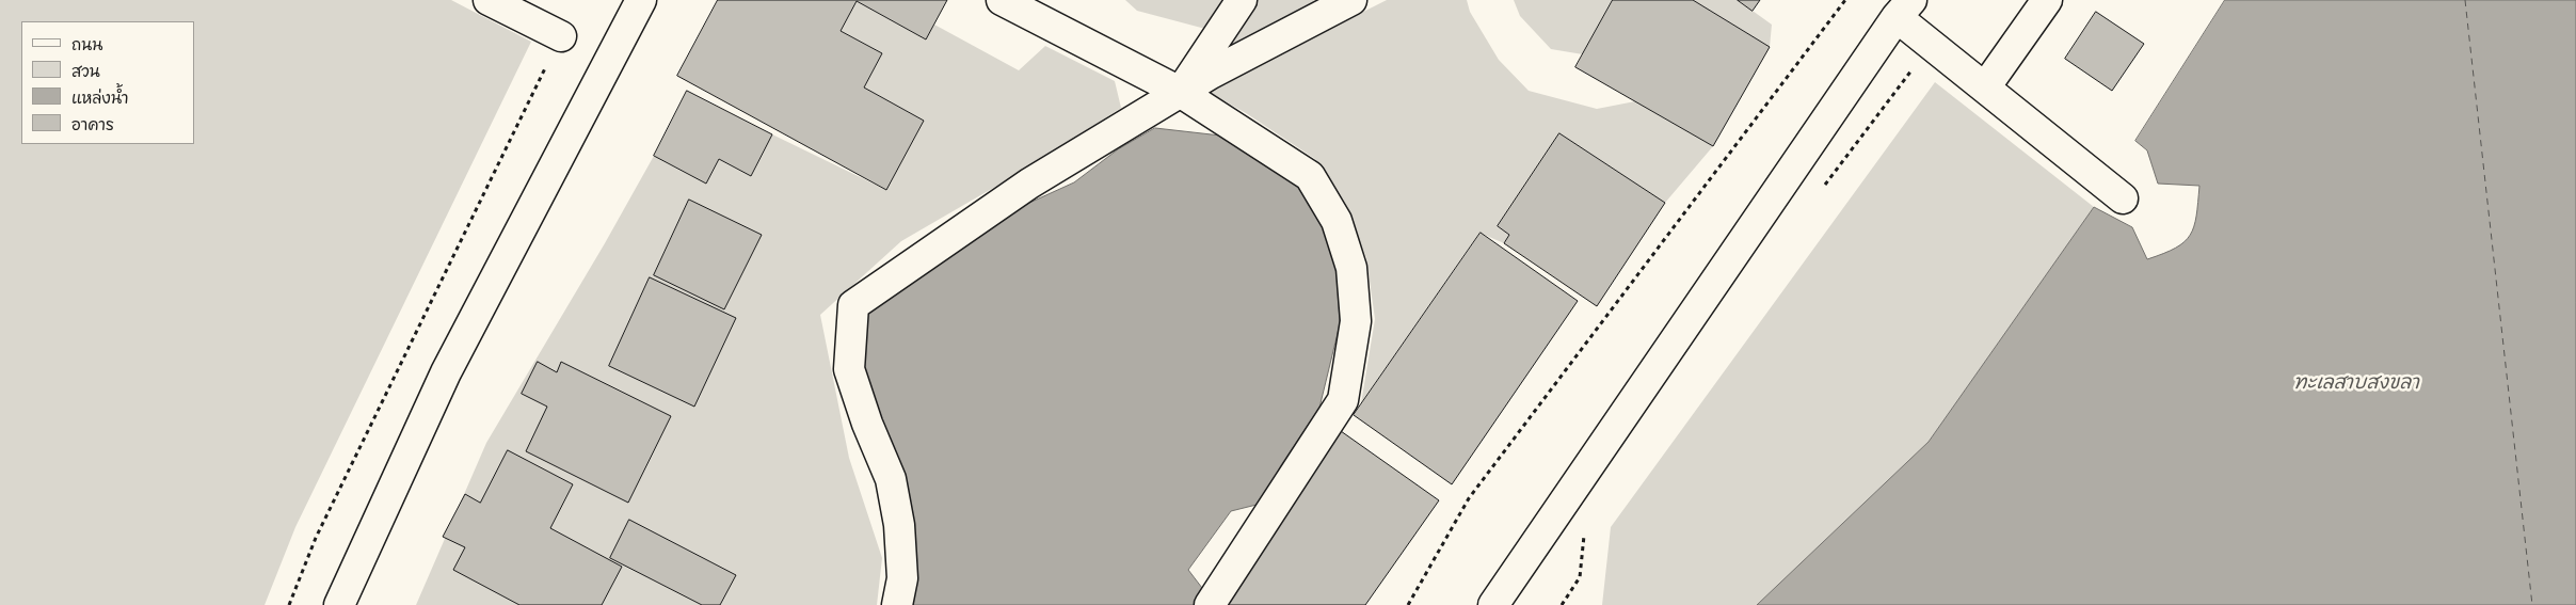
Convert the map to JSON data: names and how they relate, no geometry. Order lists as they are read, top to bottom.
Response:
{
  "water": ["ทะเลสาบสงขลา"],
  "legend": [
    "ถนน",
    "สวน",
    "แหล่งน้ำ",
    "อาคาร"
  ]
}
